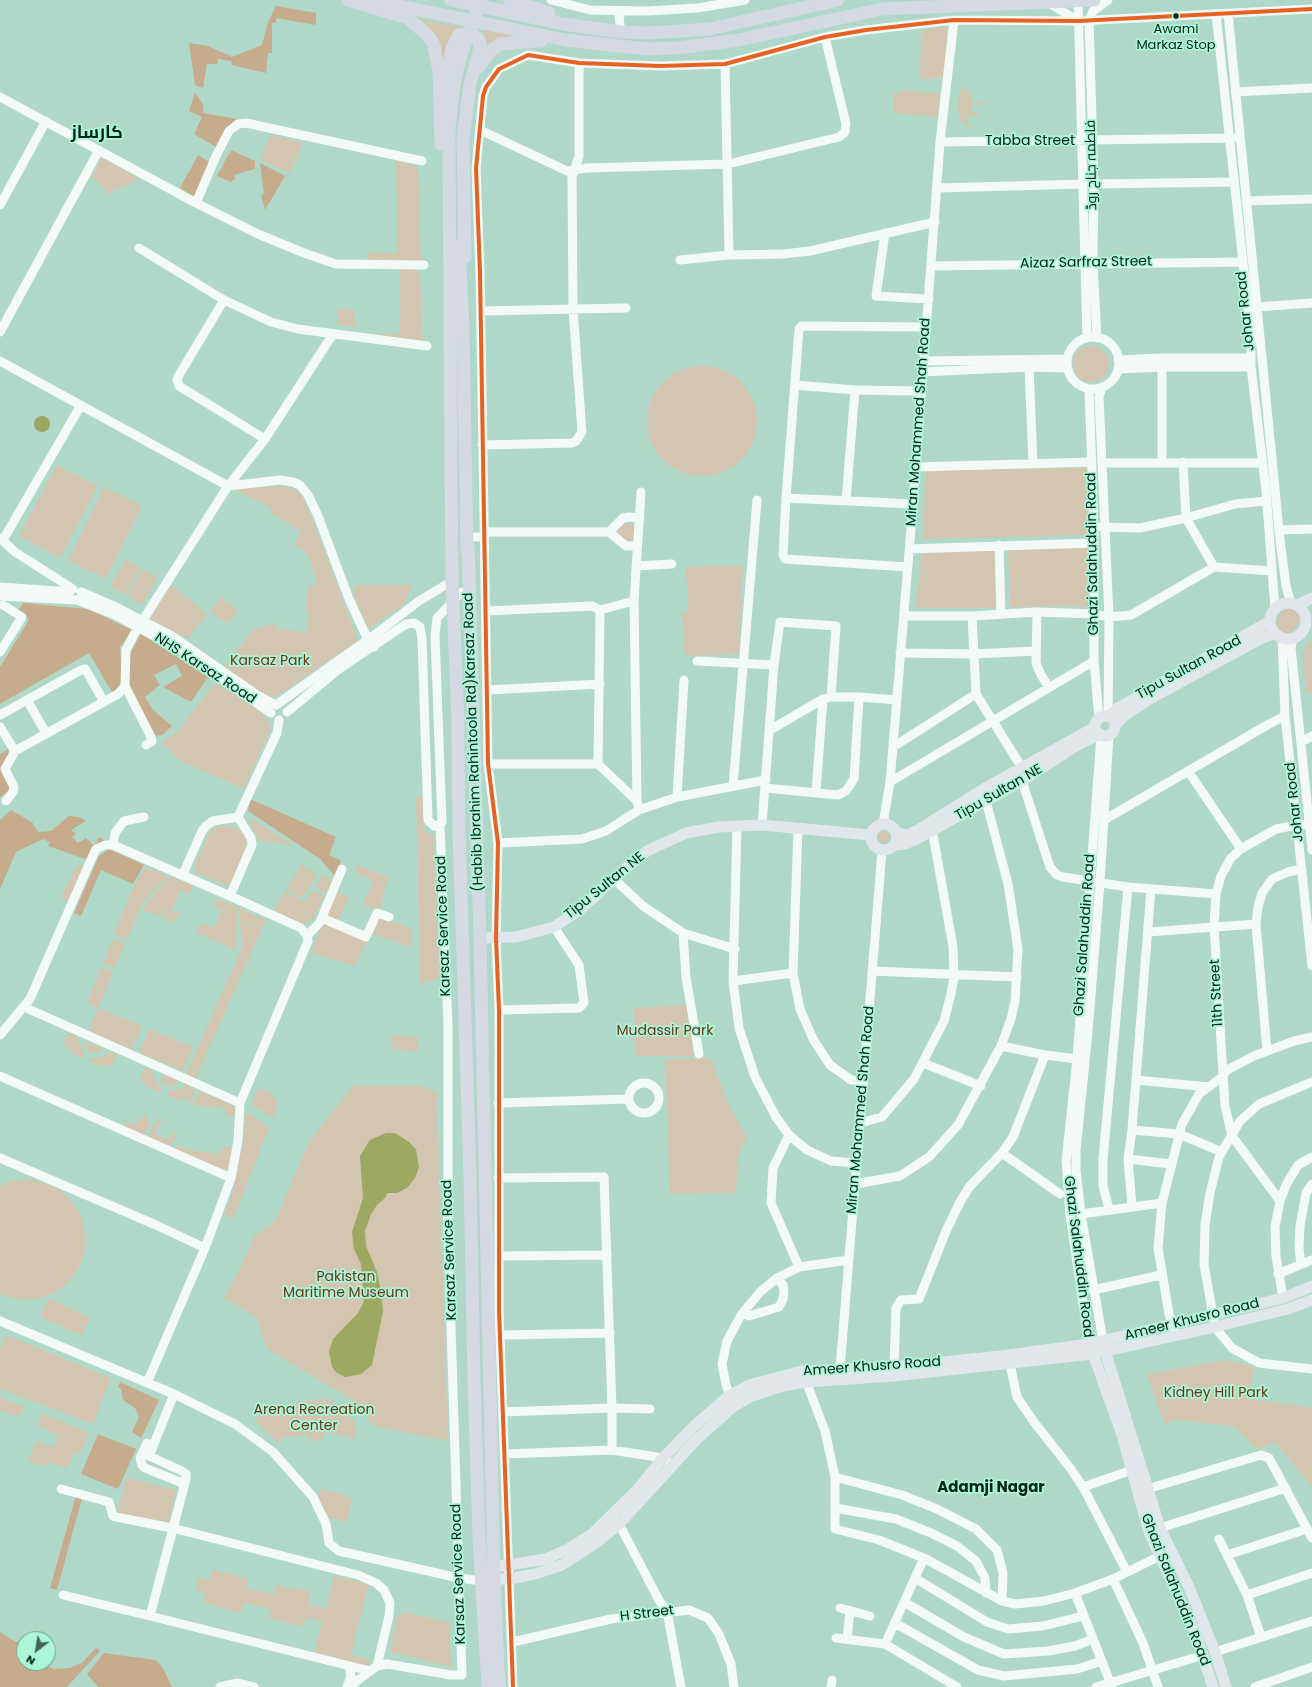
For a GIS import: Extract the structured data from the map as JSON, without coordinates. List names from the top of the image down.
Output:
{
  "streets": {
    "highway": ["(Habib Ibrahim Rahintoola Rd)Karsaz Road"],
    "main road": [
      "Ghazi Salahuddin Road",
      "Tipu Sultan Road",
      "Tipu Sultan NE",
      "Ameer Khusro Road"
    ],
    "street": [
      "Tabba Street",
      "فاطمہ جناح روڈ",
      "Aizaz Sarfraz Street",
      "Johar Road",
      "Miran Mohammed Shah Road",
      "NHS Karsaz Road",
      "Karsaz Service Road",
      "11th Street",
      "H Street"
    ]
  },
  "crossings": [
    ["Tabba Street", "فاطمہ جناح روڈ"],
    ["Tabba Street", "Johar Road"],
    ["Tabba Street", "Miran Mohammed Shah Road"],
    ["فاطمہ جناح روڈ", "Aizaz Sarfraz Street"],
    ["فاطمہ جناح روڈ", "Ghazi Salahuddin Road"],
    ["Aizaz Sarfraz Street", "Johar Road"],
    ["Aizaz Sarfraz Street", "Miran Mohammed Shah Road"],
    ["Johar Road", "Tipu Sultan Road"],
    ["Johar Road", "11th Street"],
    ["Miran Mohammed Shah Road", "Tipu Sultan NE"],
    ["Miran Mohammed Shah Road", "Ameer Khusro Road"],
    ["Ghazi Salahuddin Road", "Tipu Sultan Road"],
    ["Ghazi Salahuddin Road", "Tipu Sultan NE"],
    ["Ghazi Salahuddin Road", "Ameer Khusro Road"],
    ["Tipu Sultan Road", "Tipu Sultan NE"],
    ["(Habib Ibrahim Rahintoola Rd)Karsaz Road", "Tipu Sultan NE"],
    ["(Habib Ibrahim Rahintoola Rd)Karsaz Road", "Ameer Khusro Road"]
  ],
  "districts": ["کارساز", "Adamji Nagar"],
  "parks": [
    "Karsaz Park",
    "Mudassir Park",
    "Pakistan Maritime Museum",
    "Kidney Hill Park",
    "Arena Recreation Center"
  ],
  "places": ["Awami Markaz Stop"],
  "north": "bottom left"
}
